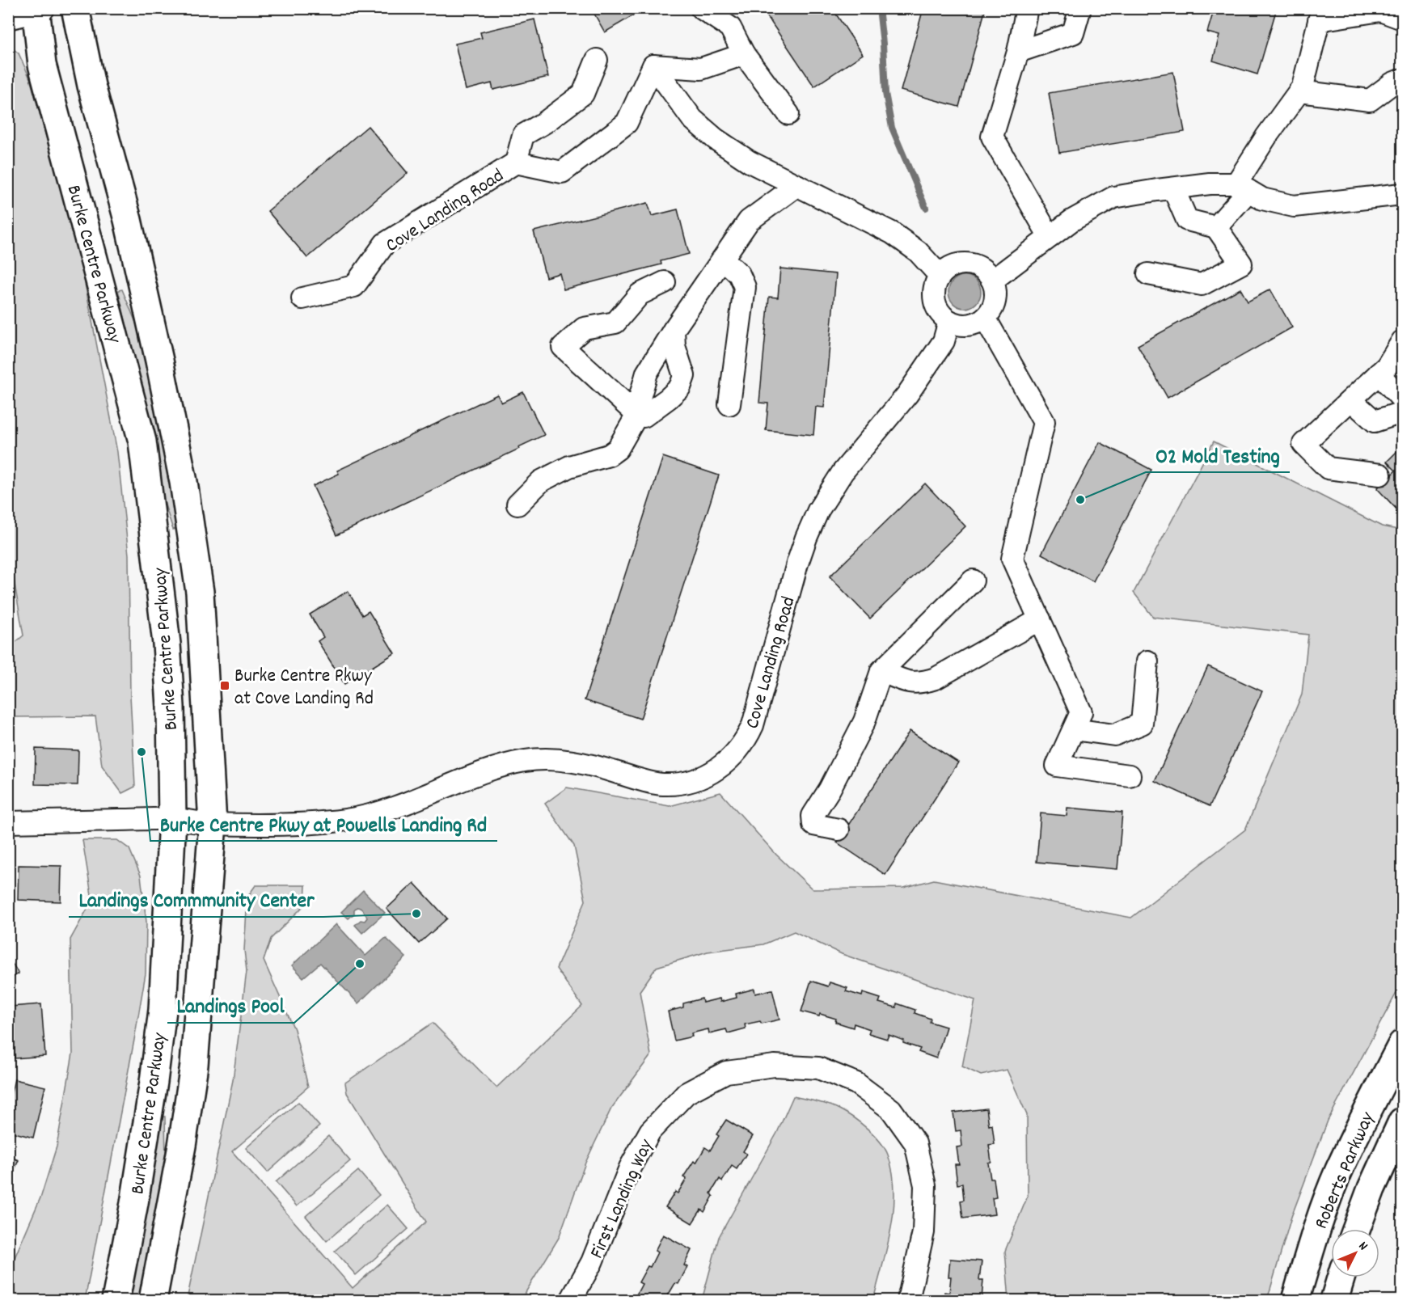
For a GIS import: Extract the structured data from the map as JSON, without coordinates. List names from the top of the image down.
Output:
{
  "streets": {
    "main road": ["Burke Centre Parkway", "Roberts Parkway"],
    "street": ["Cove Landing Road", "First Landing Way"]
  },
  "crossings": [
    ["Cove Landing Road", "Burke Centre Parkway"]
  ],
  "places": {
    "other": [
      "O2 Mold Testing",
      "Burke Centre Pkwy at Powells Landing Rd",
      "Landings Commmunity Center",
      "Landings Pool"
    ],
    "transit": ["Burke Centre Pkwy at Cove Landing Rd"]
  },
  "north": "top right"
}
